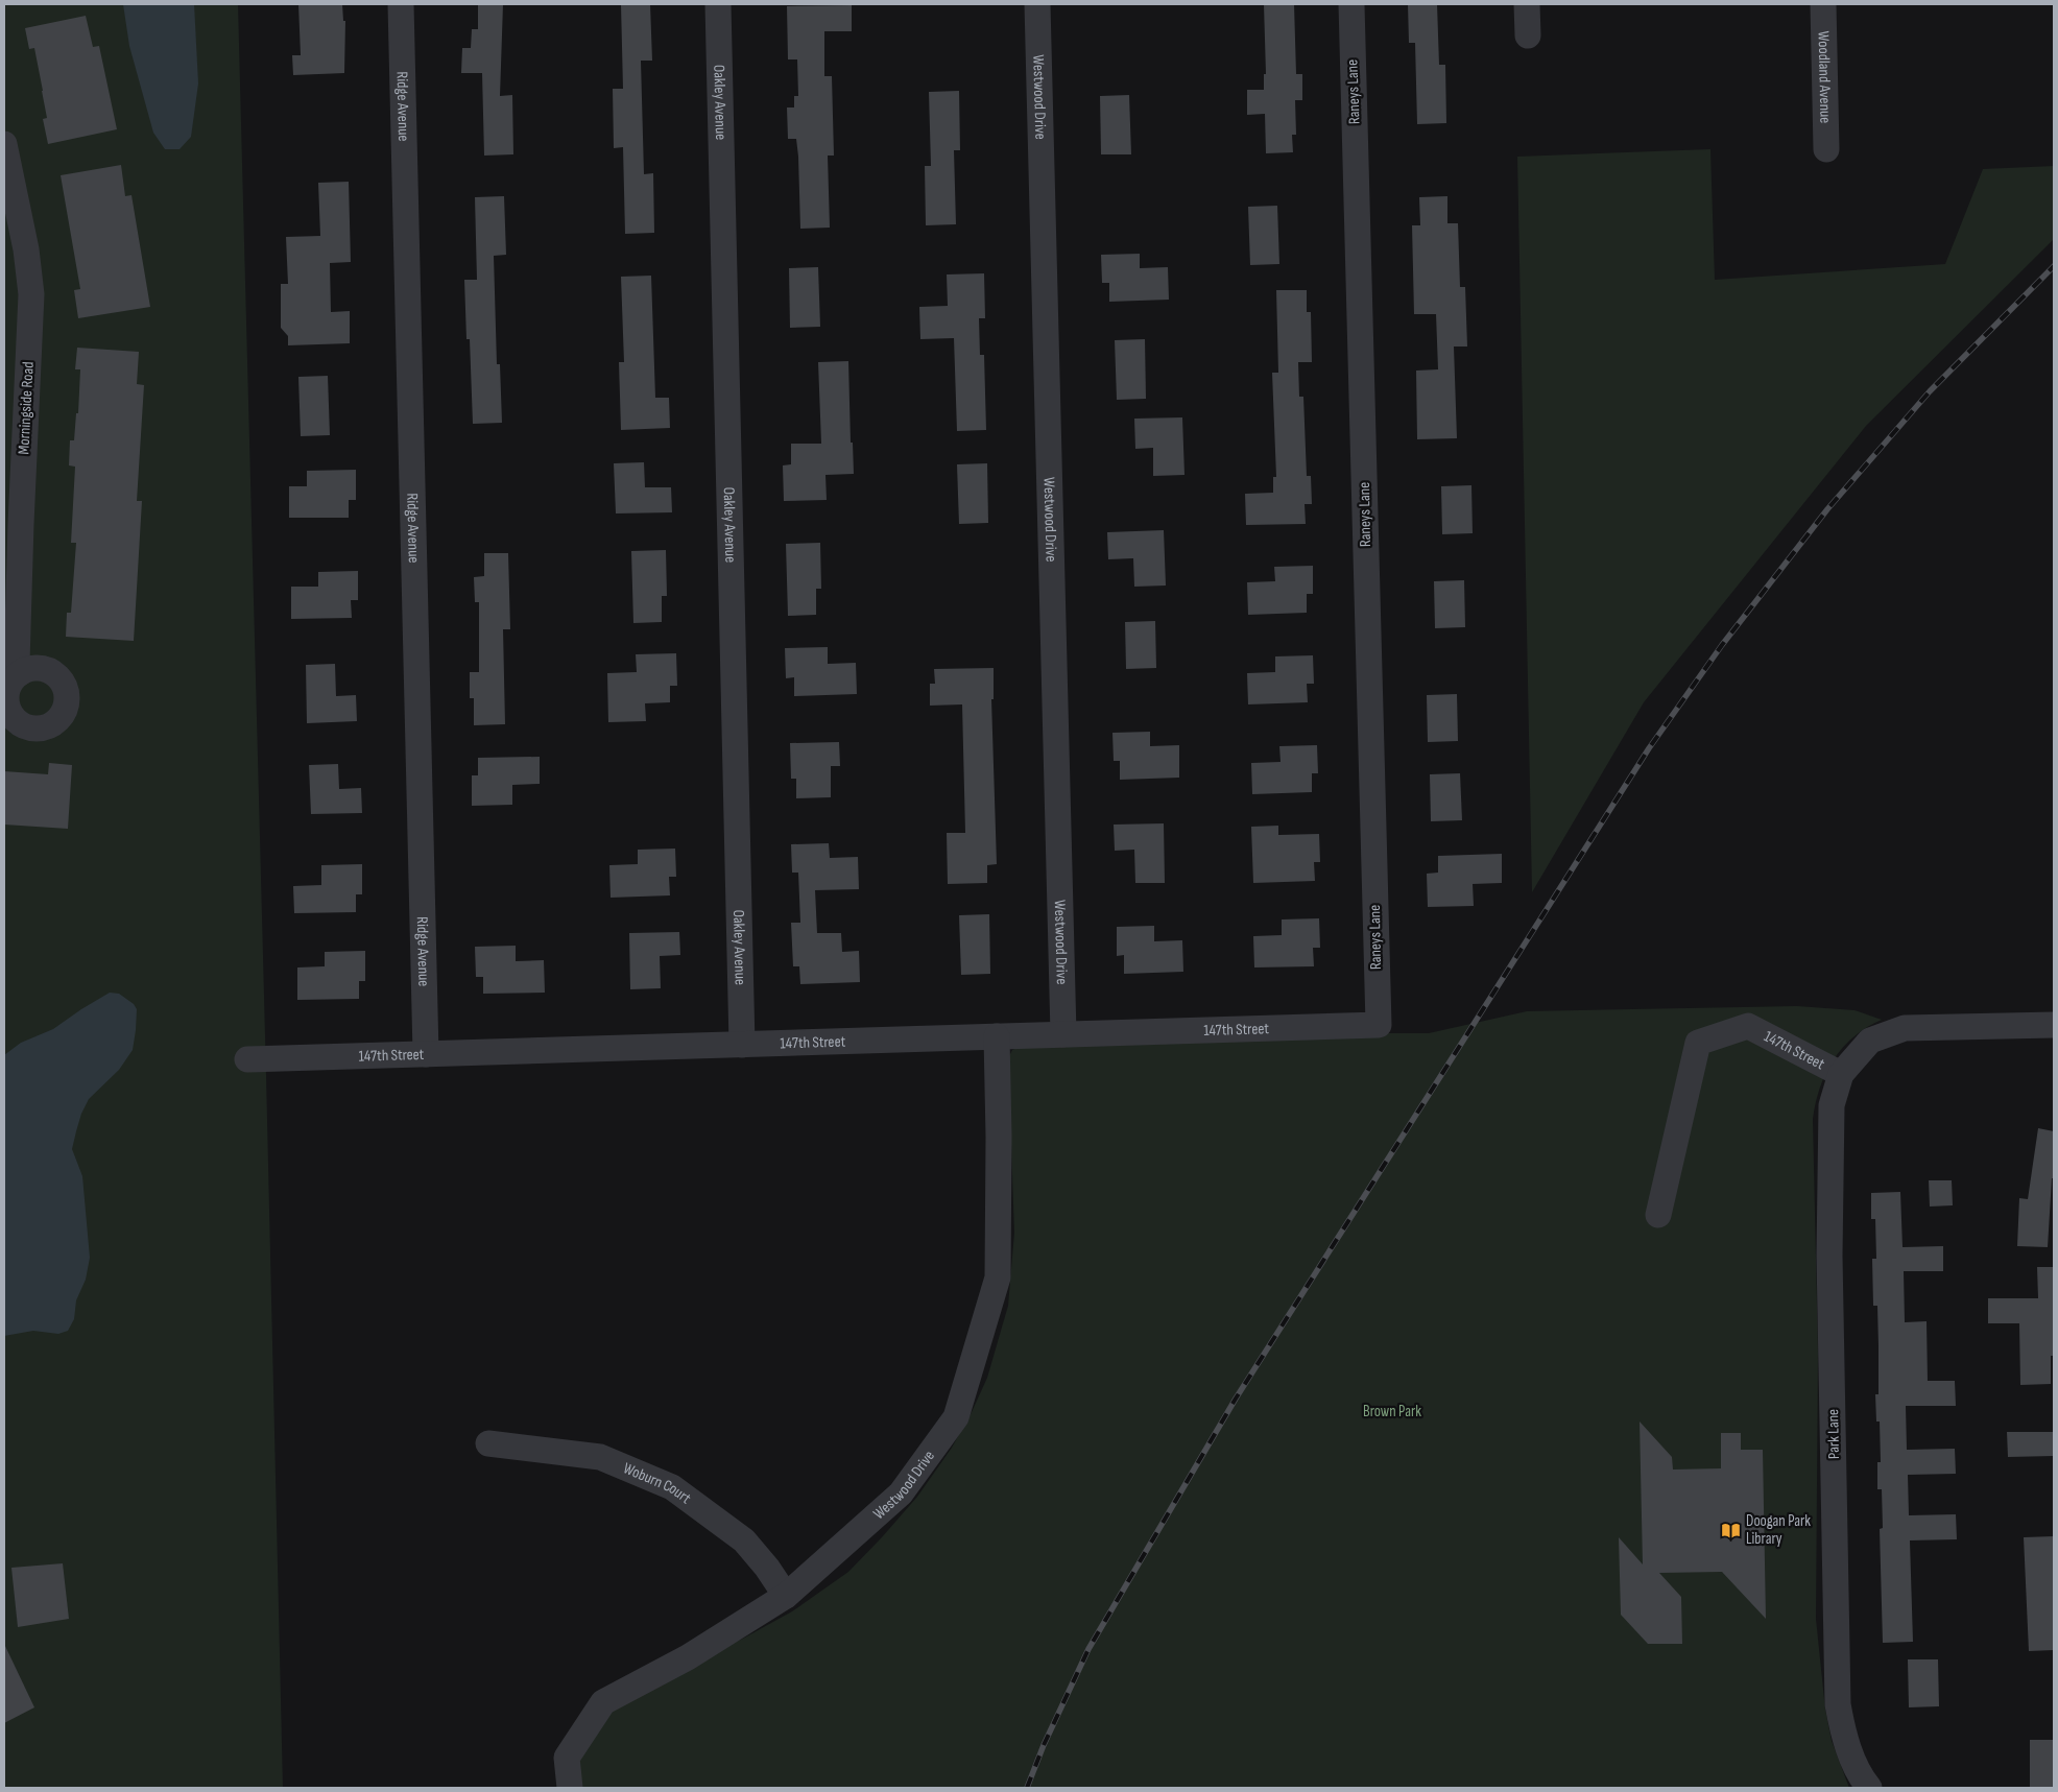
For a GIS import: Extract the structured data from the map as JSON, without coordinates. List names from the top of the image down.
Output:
{
  "streets": {
    "street": [
      "Woodland Avenue",
      "Raneys Lane",
      "Westwood Drive",
      "Oakley Avenue",
      "Ridge Avenue",
      "Morningside Road",
      "147th Street",
      "Park Lane",
      "Woburn Court"
    ]
  },
  "crossings": [
    ["Raneys Lane", "147th Street"],
    ["Westwood Drive", "147th Street"],
    ["Westwood Drive", "Woburn Court"],
    ["Oakley Avenue", "147th Street"],
    ["Ridge Avenue", "147th Street"],
    ["147th Street", "Park Lane"]
  ],
  "parks": ["Brown Park"],
  "places": {
    "library": ["Doogan Park Library"]
  }
}
